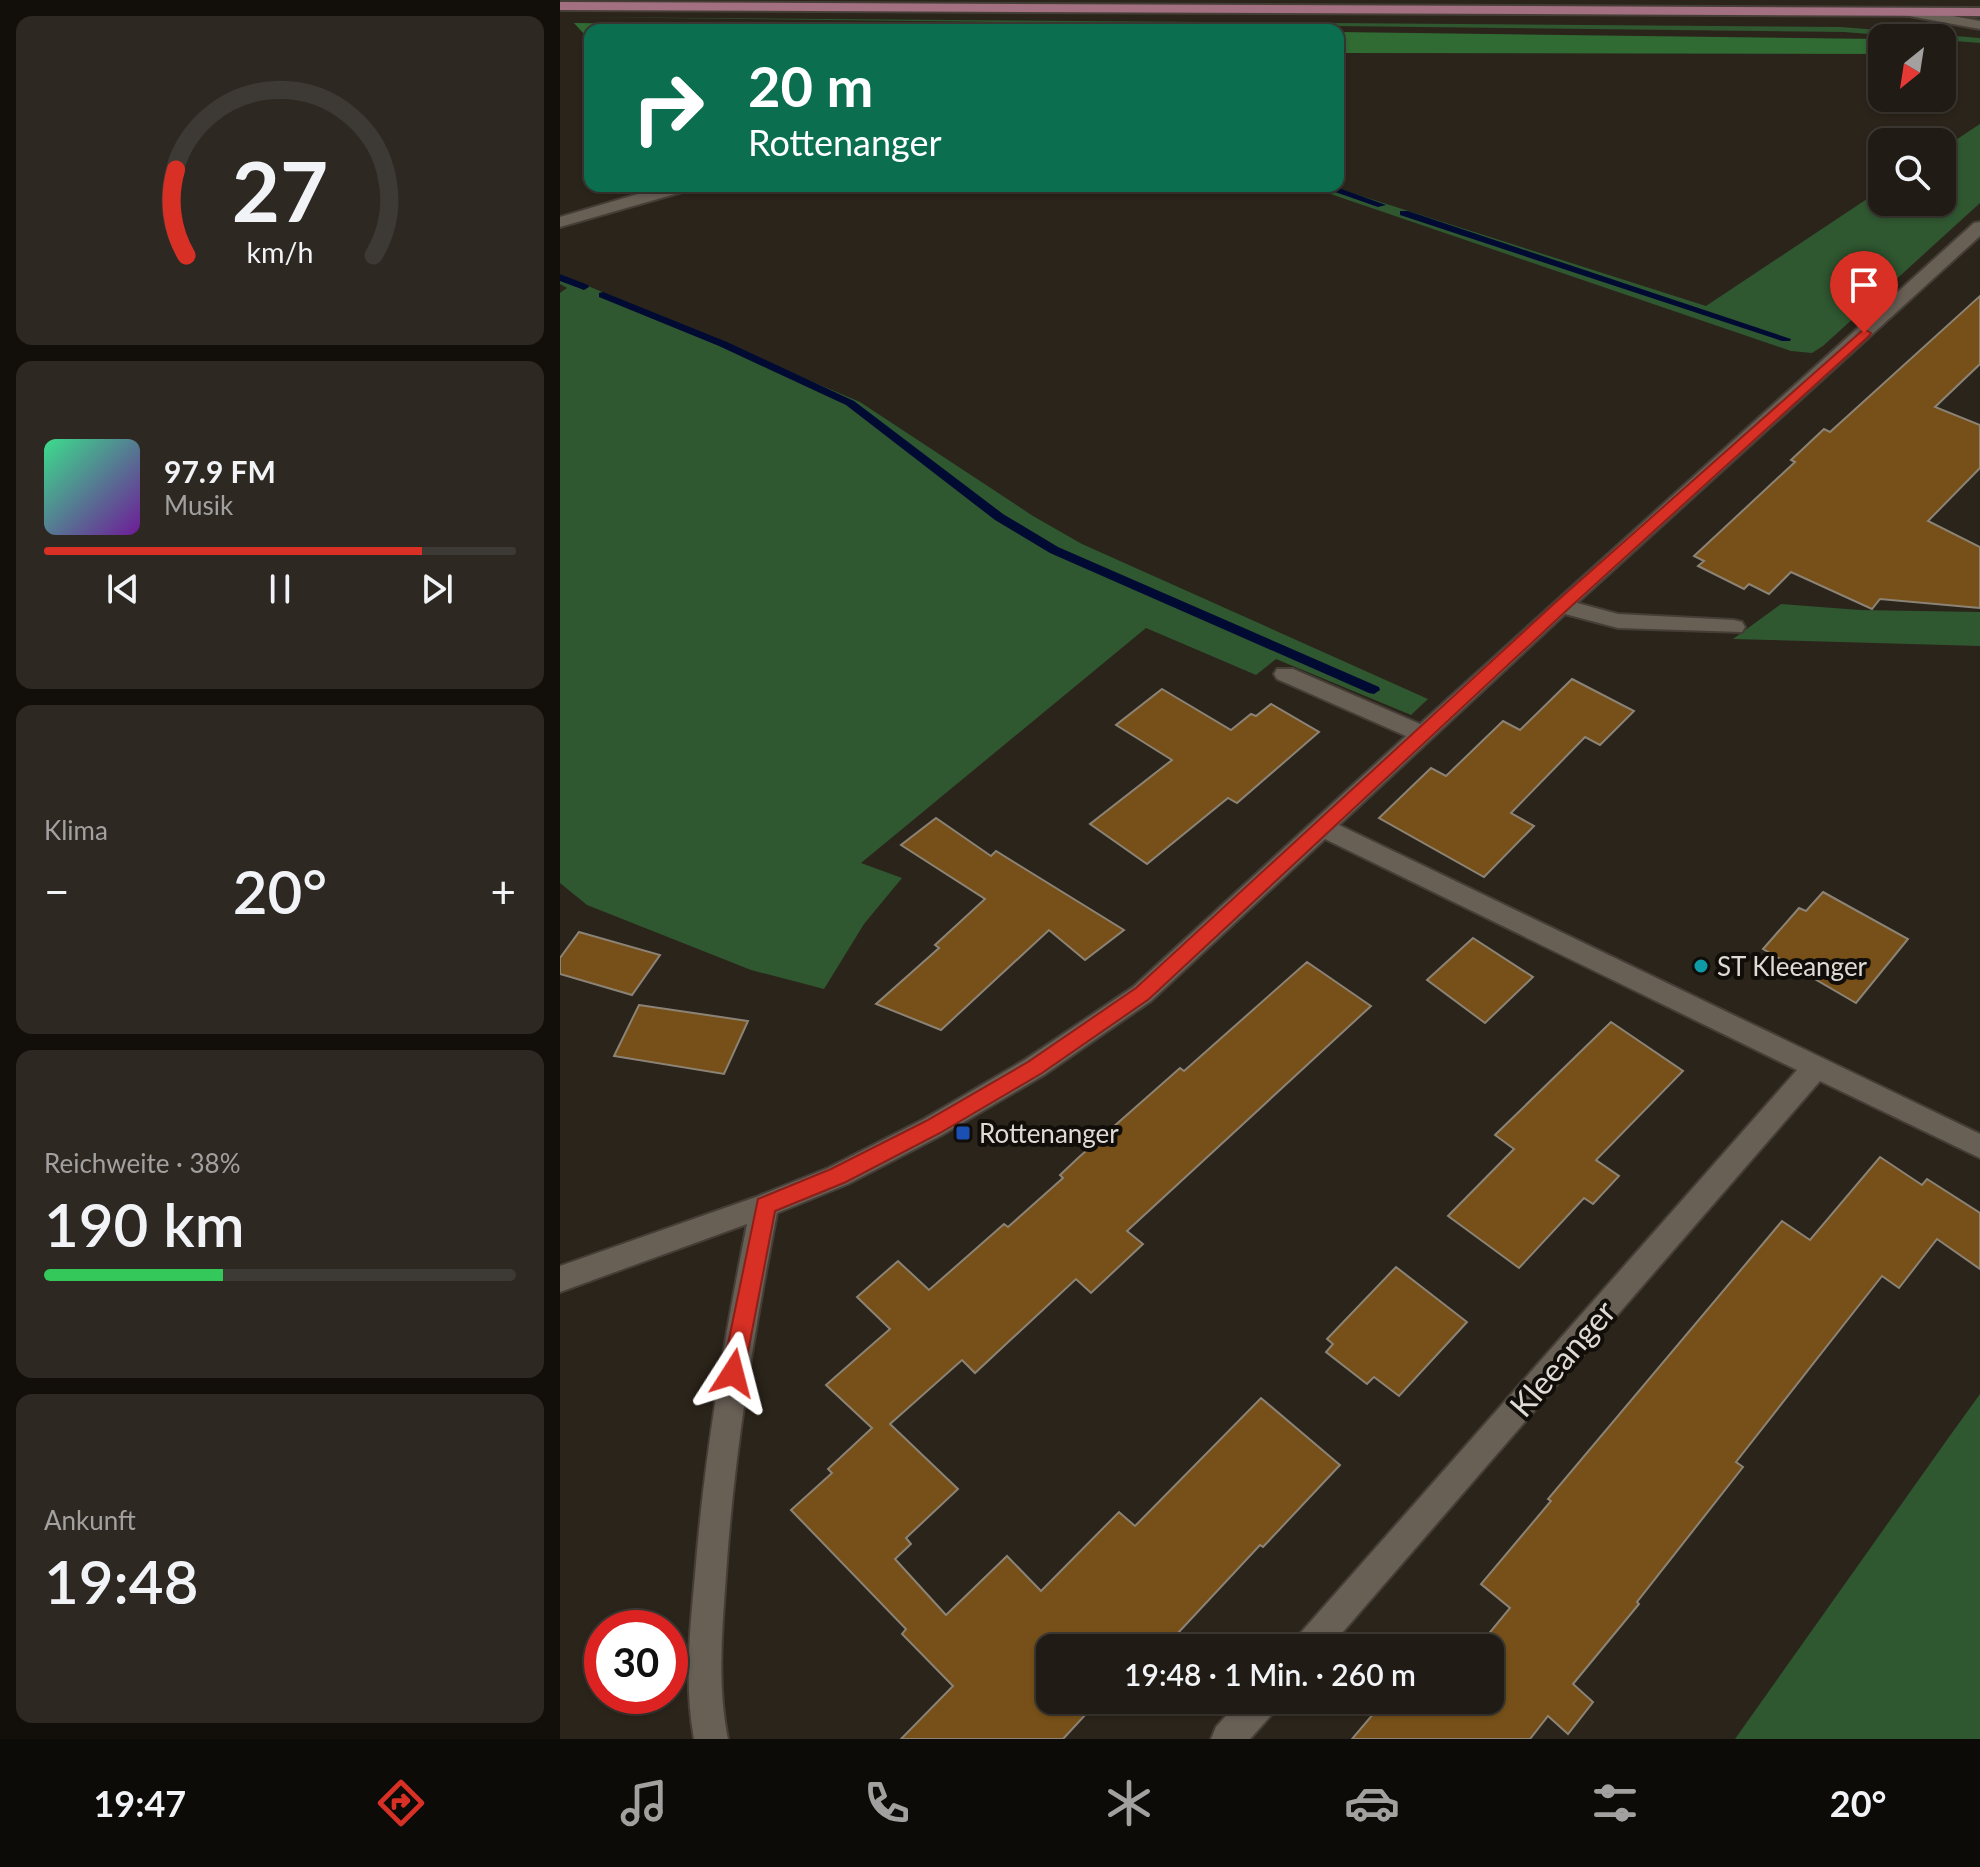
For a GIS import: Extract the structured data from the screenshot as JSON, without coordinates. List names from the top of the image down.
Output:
{
  "streets": {
    "street": ["Kleeanger"]
  },
  "places": {
    "other": ["ST Kleeanger"],
    "transit": ["Rottenanger"]
  },
  "north": "bottom left",
  "page": {
    "turn": ["20 m", "Rottenanger"],
    "song": ["97.9 FM", "Musik"],
    "tile": [
      "Klima",
      ["Reichweite · 38%", "190 km"],
      ["Ankunft", "19:48"]
    ],
    "heat": ["−", "20°", "+"],
    "limit": "30",
    "trip": "19:48 · 1 Min. · 260 m",
    "tabs": ["19:47", "20°"],
    "gauge": ["27", "km/h"]
  }
}
